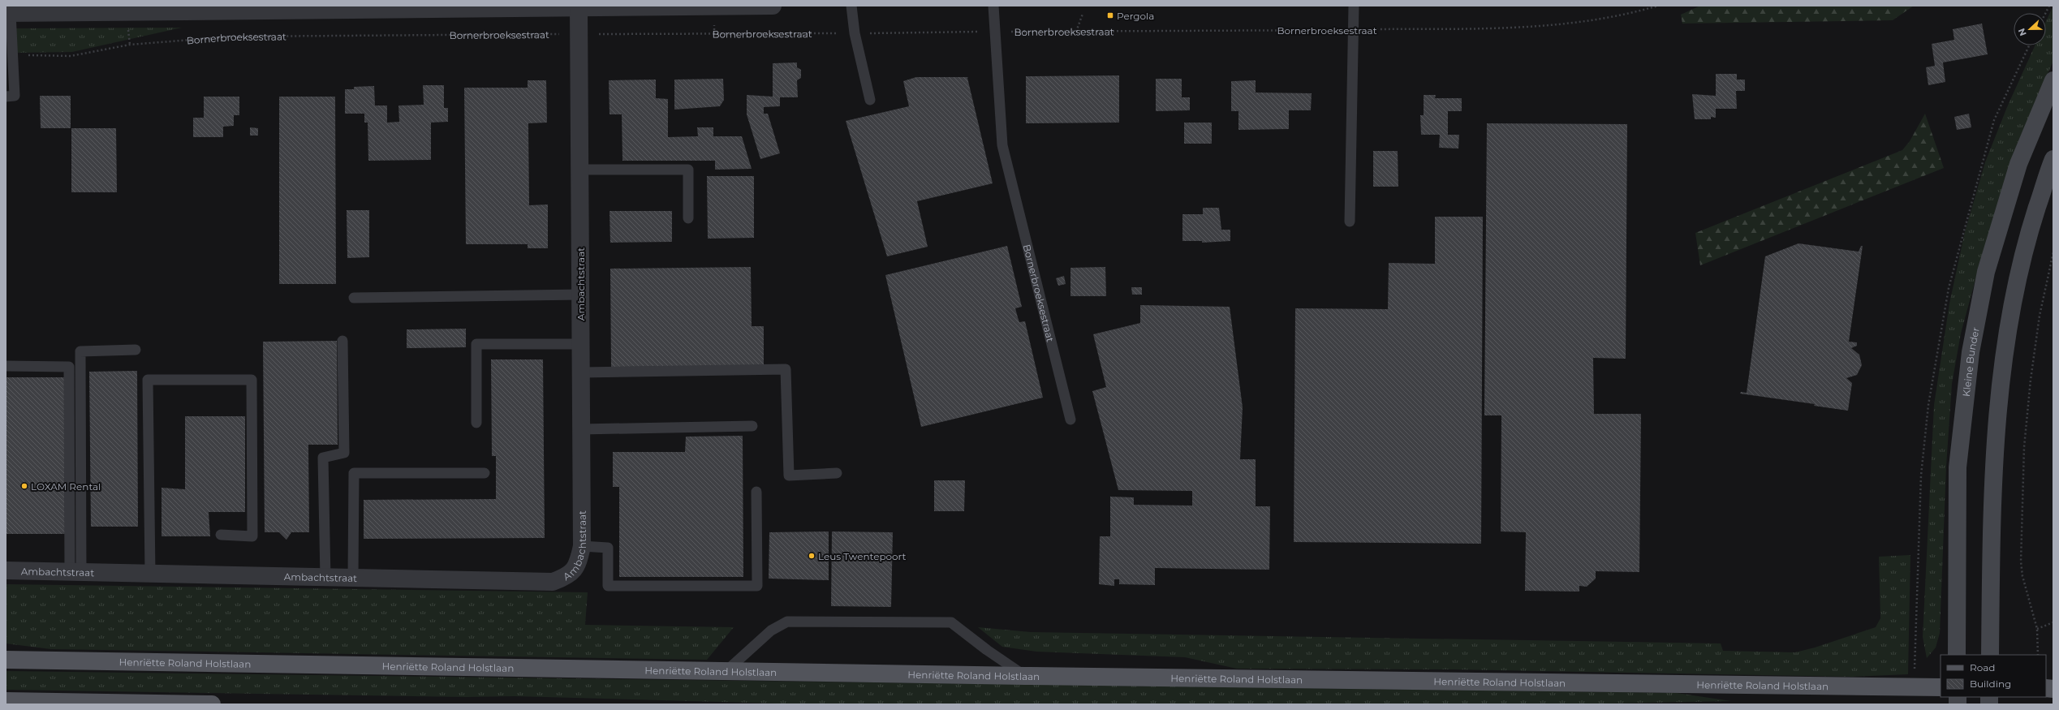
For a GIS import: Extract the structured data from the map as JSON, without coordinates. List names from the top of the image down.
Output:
{
  "streets": {
    "main road": ["Kleine Bunder", "Henriëtte Roland Holstlaan"],
    "street": ["Ambachtstraat"],
    "lane": ["Bornerbroeksestraat"]
  },
  "crossings": [
    ["Bornerbroeksestraat", "Ambachtstraat"]
  ],
  "places": {
    "transit": ["Pergola"],
    "other": ["LOXAM Rental", "Leus Twentepoort"]
  },
  "legend": ["Road", "Building"],
  "north": "left"
}
